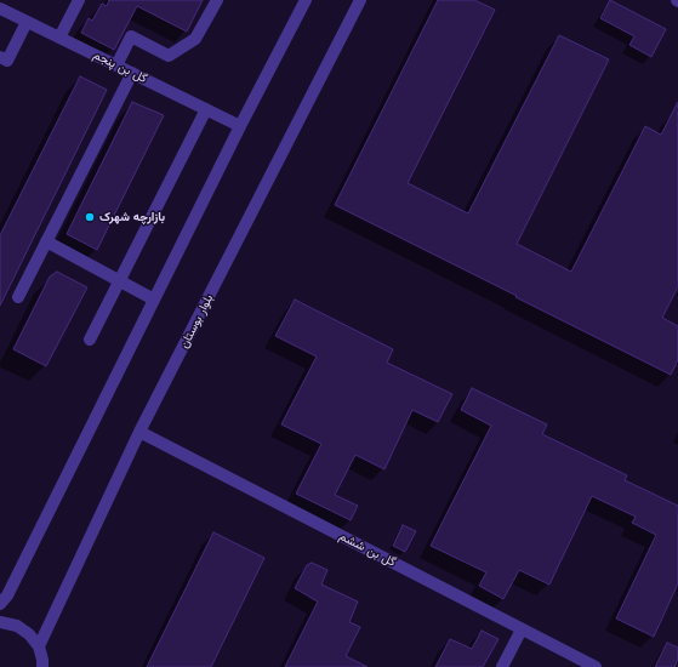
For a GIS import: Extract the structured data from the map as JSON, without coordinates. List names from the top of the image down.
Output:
{
  "streets": {
    "street": ["گل بن پنجم", "بلوار بوستان", "گل بن ششم"]
  },
  "crossings": [
    ["بلوار بوستان", "گل بن ششم"]
  ],
  "places": ["بازارچه شهرک"]
}
